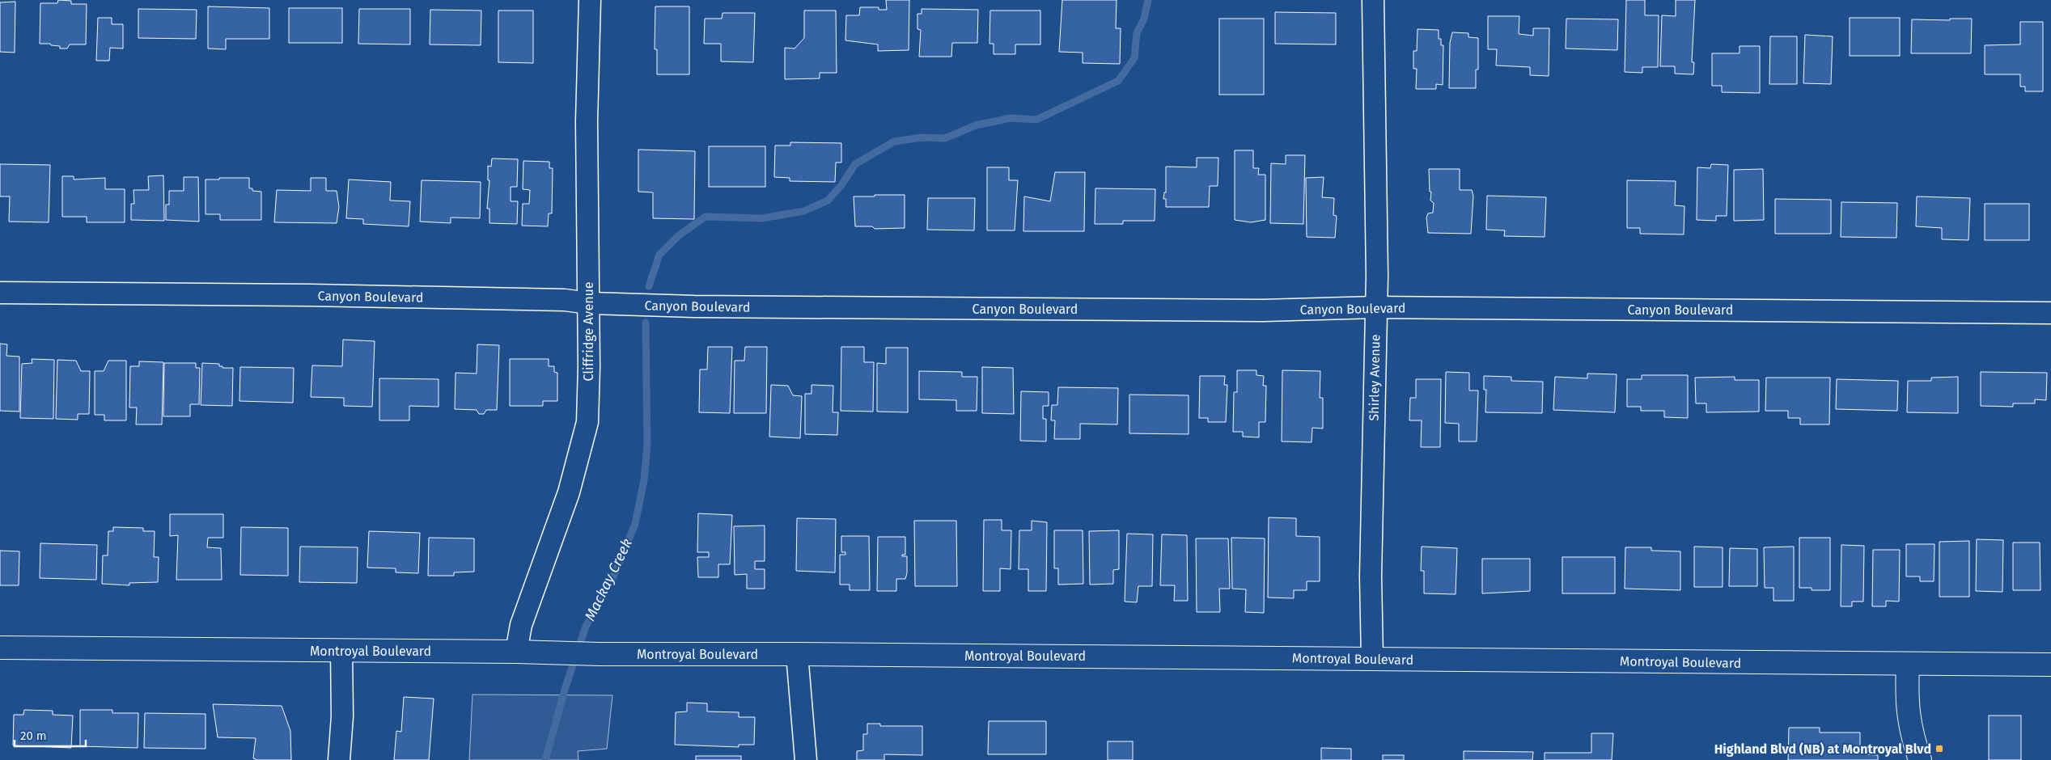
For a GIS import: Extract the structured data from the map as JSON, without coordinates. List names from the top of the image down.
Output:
{
  "streets": {
    "street": [
      "Canyon Boulevard",
      "Cliffridge Avenue",
      "Shirley Avenue",
      "Montroyal Boulevard"
    ]
  },
  "crossings": [
    ["Canyon Boulevard", "Cliffridge Avenue"],
    ["Canyon Boulevard", "Shirley Avenue"],
    ["Cliffridge Avenue", "Montroyal Boulevard"],
    ["Shirley Avenue", "Montroyal Boulevard"]
  ],
  "water": ["Mackay Creek"],
  "places": {
    "transit": ["Highland Blvd (NB) at Montroyal Blvd"]
  },
  "scale_bar": "20 m"
}
